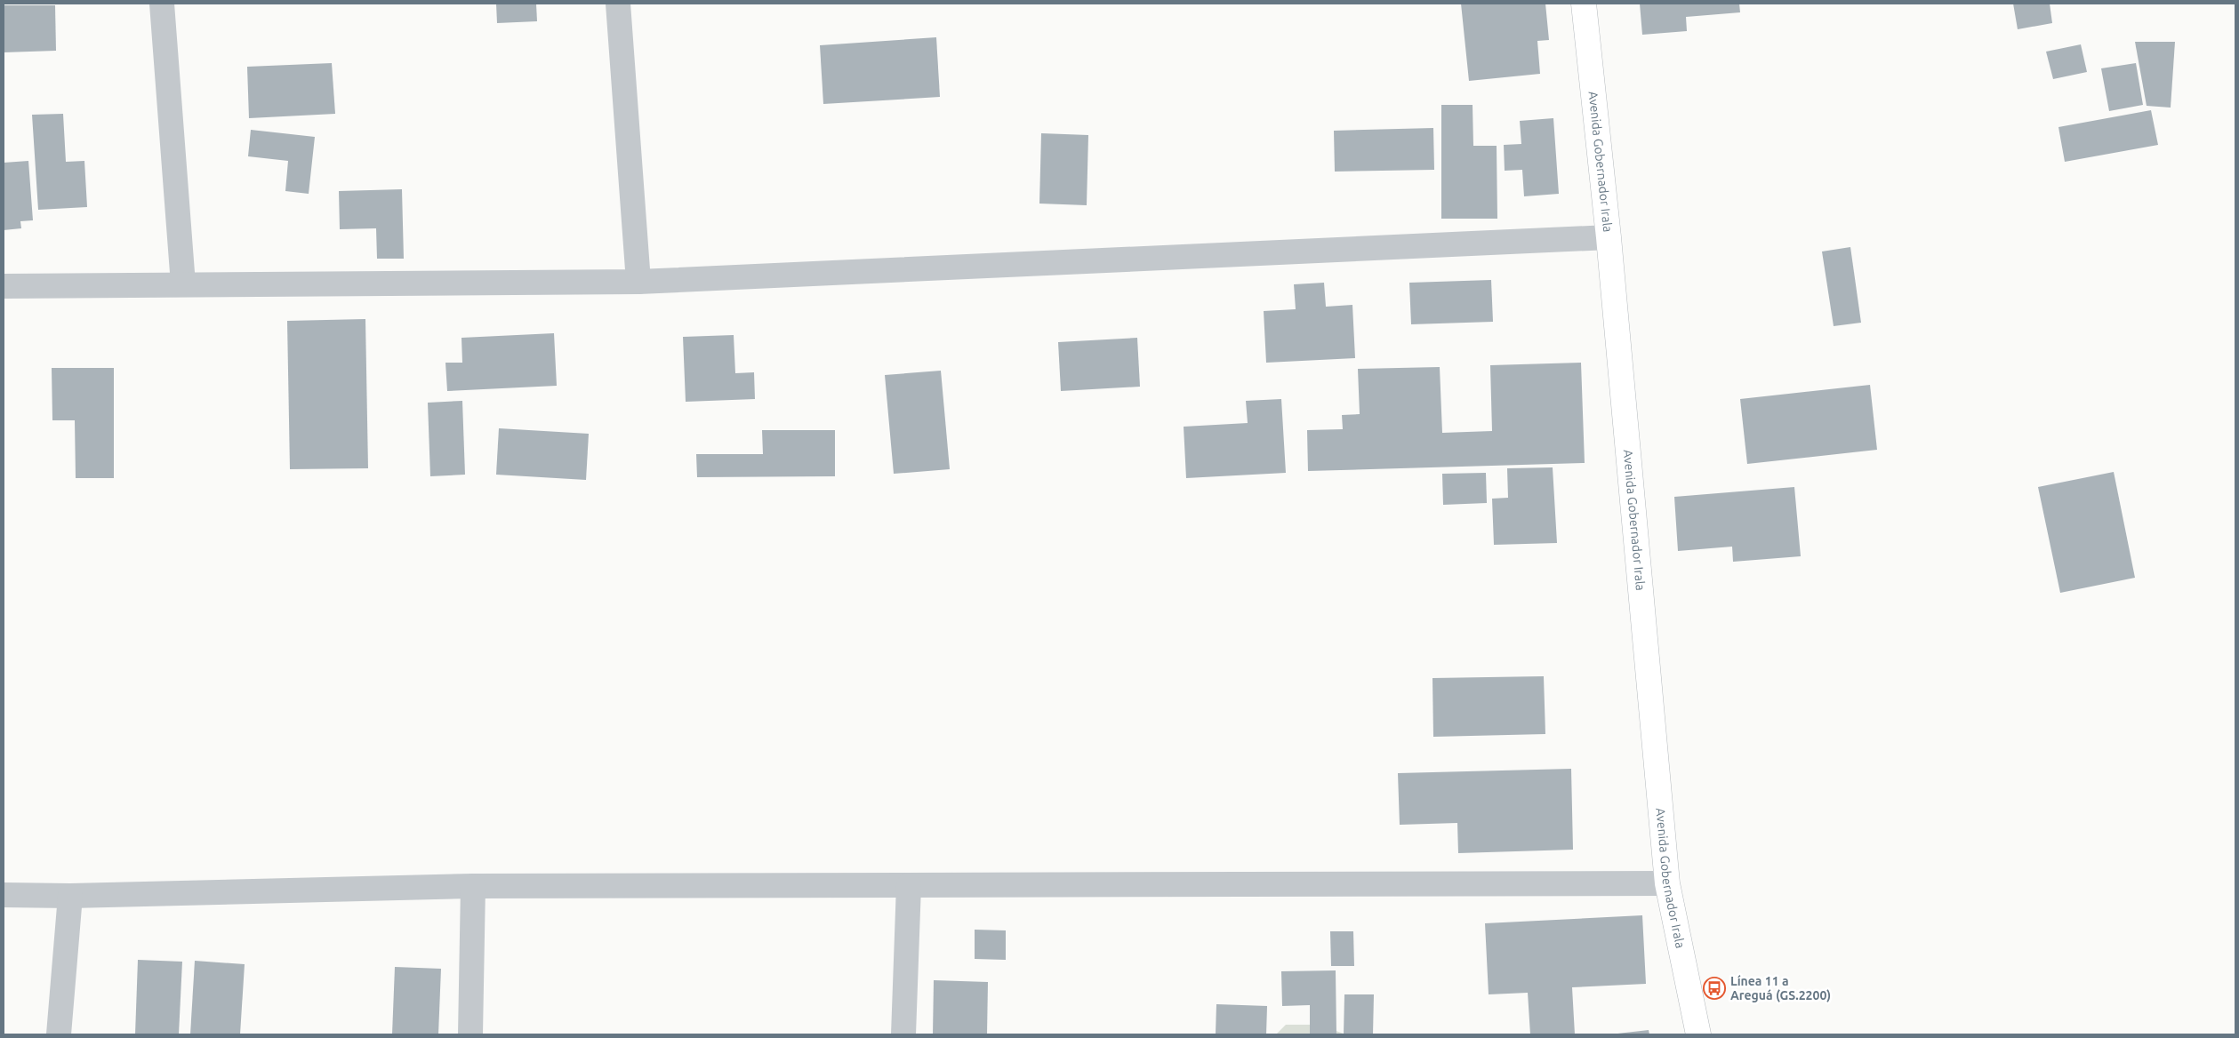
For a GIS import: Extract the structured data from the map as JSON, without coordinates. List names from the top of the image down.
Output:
{
  "streets": {
    "main road": ["Avenida Gobernador Irala"]
  },
  "places": {
    "bus stop": ["Línea 11 a Areguá (GS.2200)"]
  }
}
